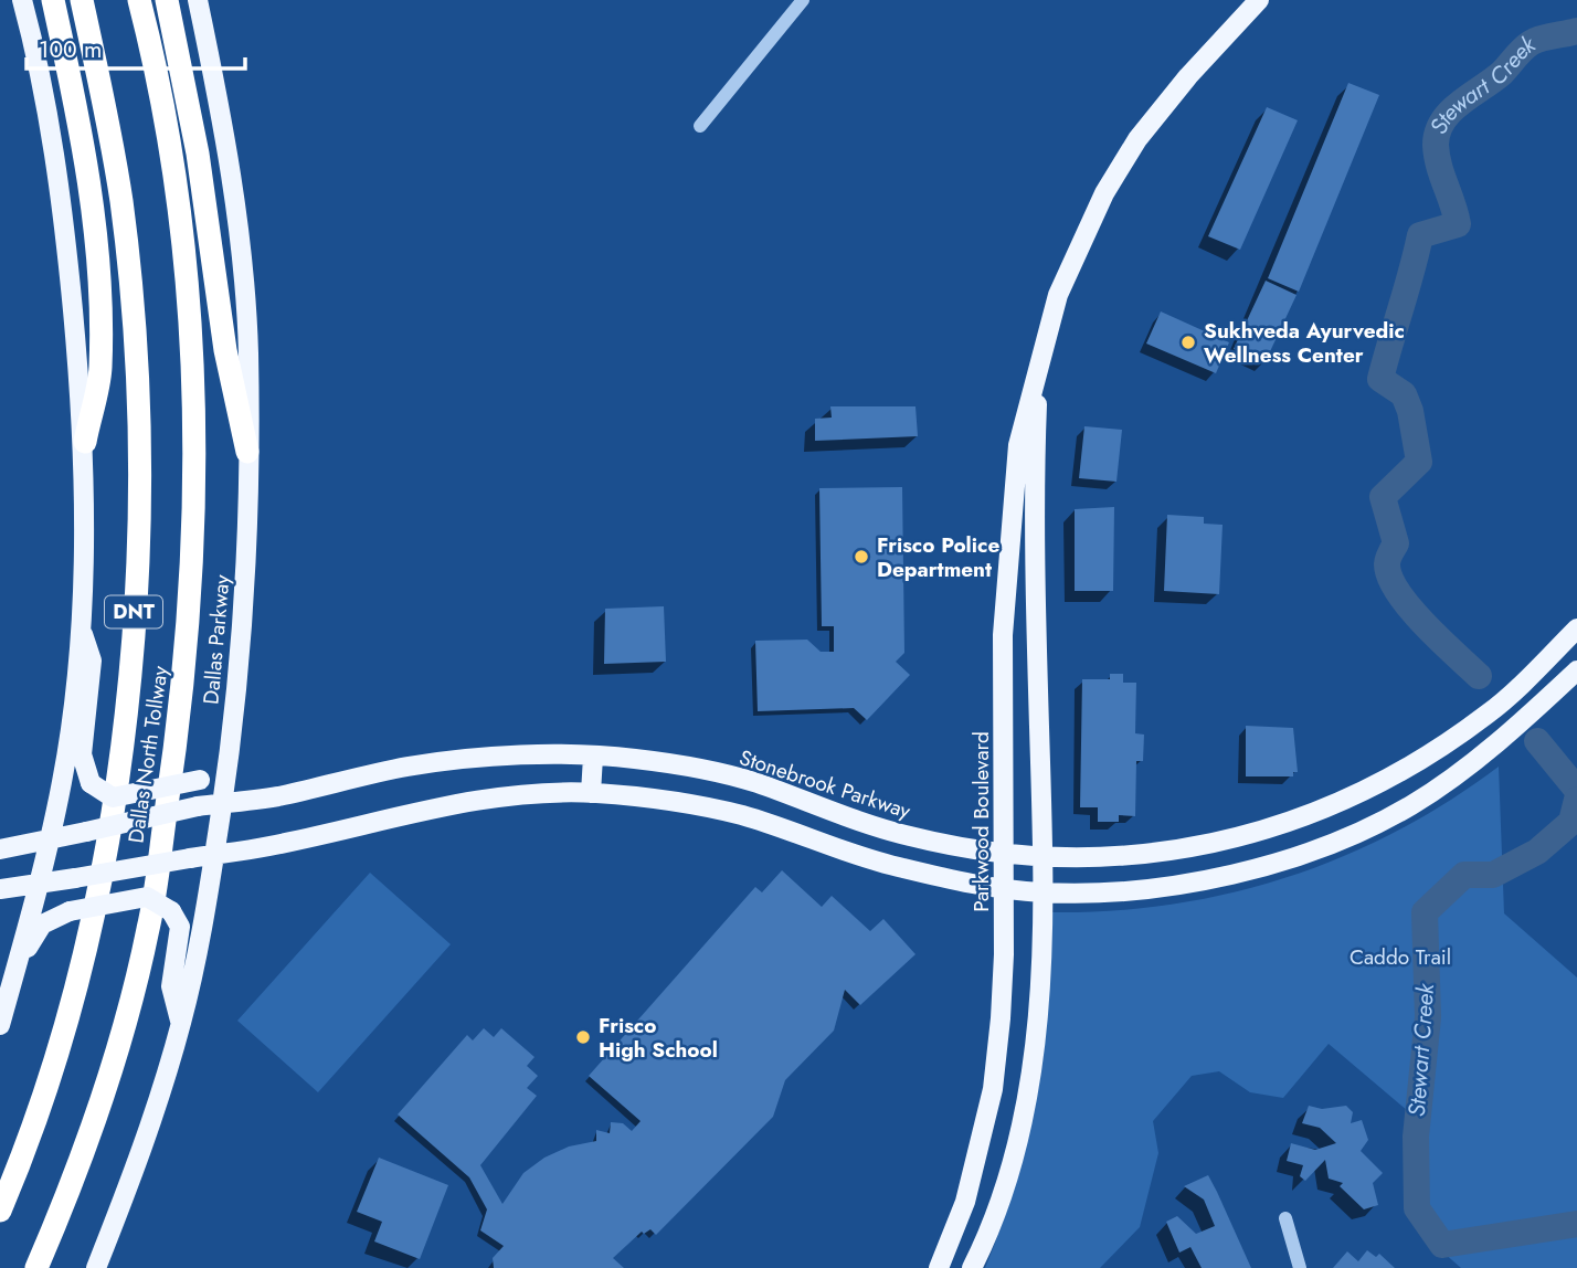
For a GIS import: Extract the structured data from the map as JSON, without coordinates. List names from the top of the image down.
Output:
{
  "streets": {
    "highway": ["DNT", "Dallas North Tollway"],
    "main road": ["Dallas Parkway", "Stonebrook Parkway", "Parkwood Boulevard"]
  },
  "crossings": [
    ["Dallas Parkway", "Stonebrook Parkway"],
    ["Stonebrook Parkway", "Parkwood Boulevard"]
  ],
  "water": ["Stewart Creek"],
  "parks": ["Caddo Trail"],
  "places": ["Sukhveda Ayurvedic Wellness Center", "Frisco Police Department", "Frisco High School"],
  "scale_bar": "100 m"
}
